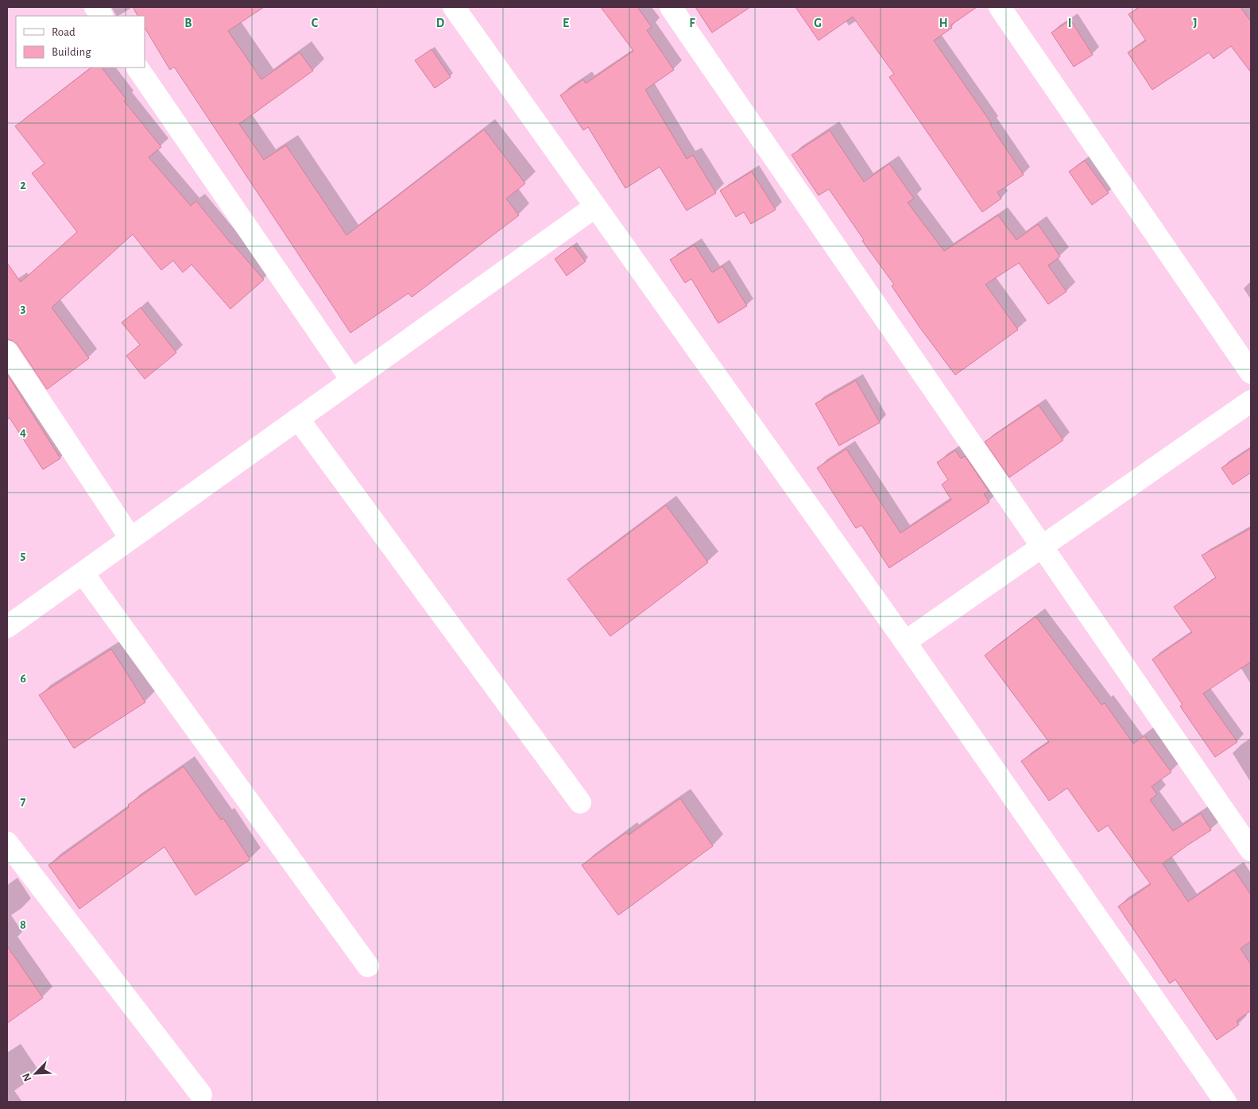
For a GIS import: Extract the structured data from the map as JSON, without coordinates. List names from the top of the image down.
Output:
{
  "legend": ["Road", "Building"],
  "north": "bottom left",
  "grid": {
    "columns": [
      "B",
      "C",
      "D",
      "E",
      "F",
      "G",
      "H",
      "I",
      "J"
    ],
    "rows": [
      "2",
      "3",
      "4",
      "5",
      "6",
      "7",
      "8"
    ]
  }
}
